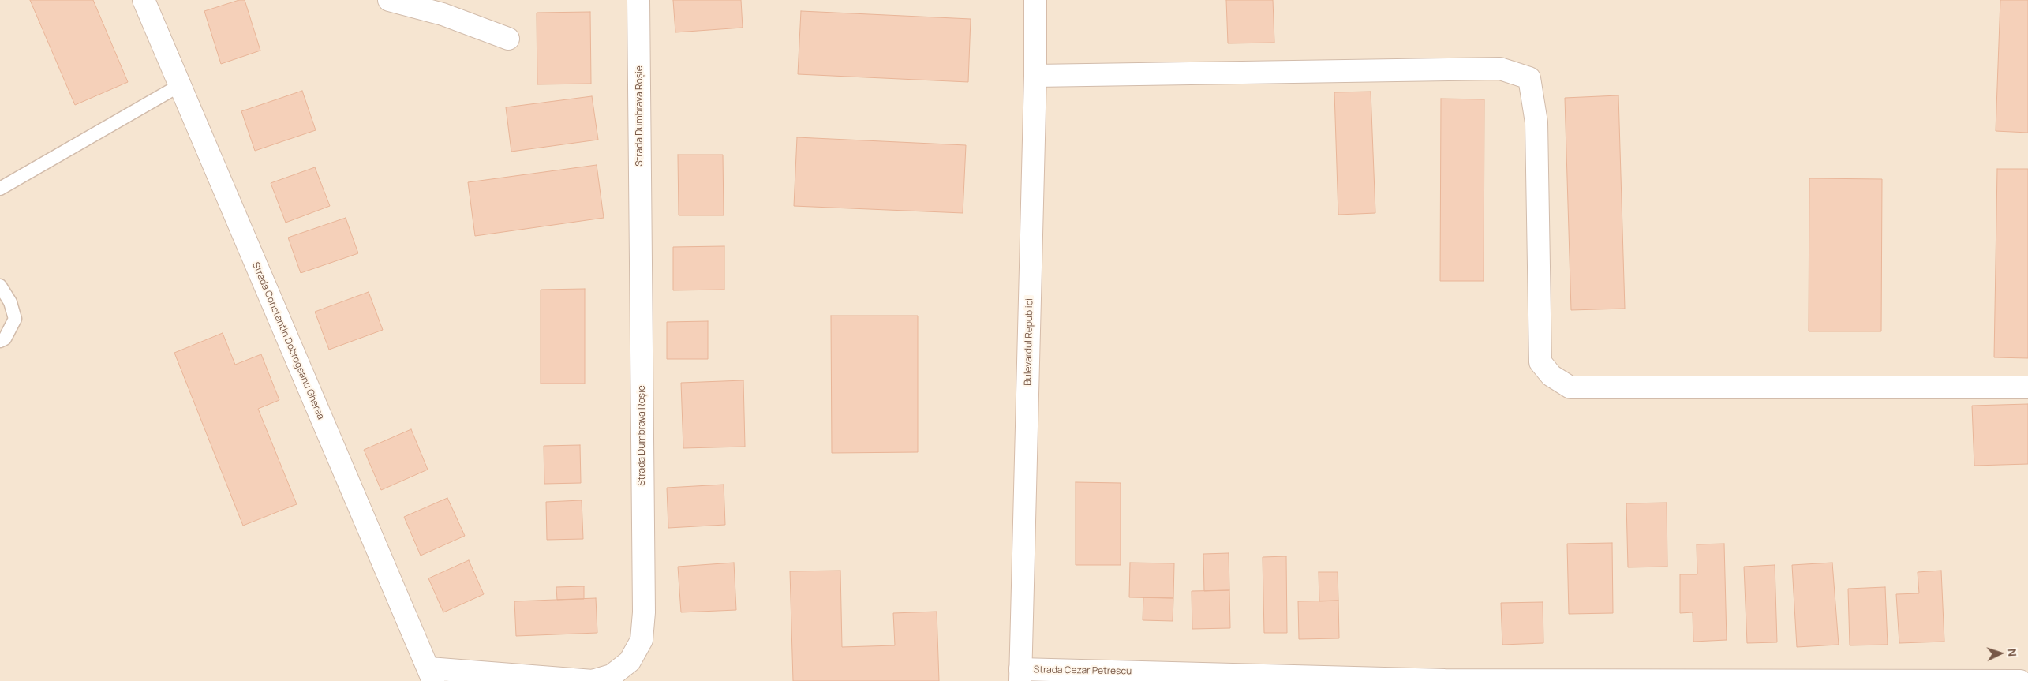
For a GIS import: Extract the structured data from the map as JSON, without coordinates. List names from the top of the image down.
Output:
{
  "streets": {
    "street": [
      "Strada Dumbrava Roșie",
      "Strada Constantin Dobrogeanu Gherea",
      "Bulevardul Republicii",
      "Strada Cezar Petrescu"
    ]
  },
  "crossings": [
    ["Strada Dumbrava Roșie", "Strada Constantin Dobrogeanu Gherea"],
    ["Bulevardul Republicii", "Strada Cezar Petrescu"]
  ],
  "north": "right"
}
